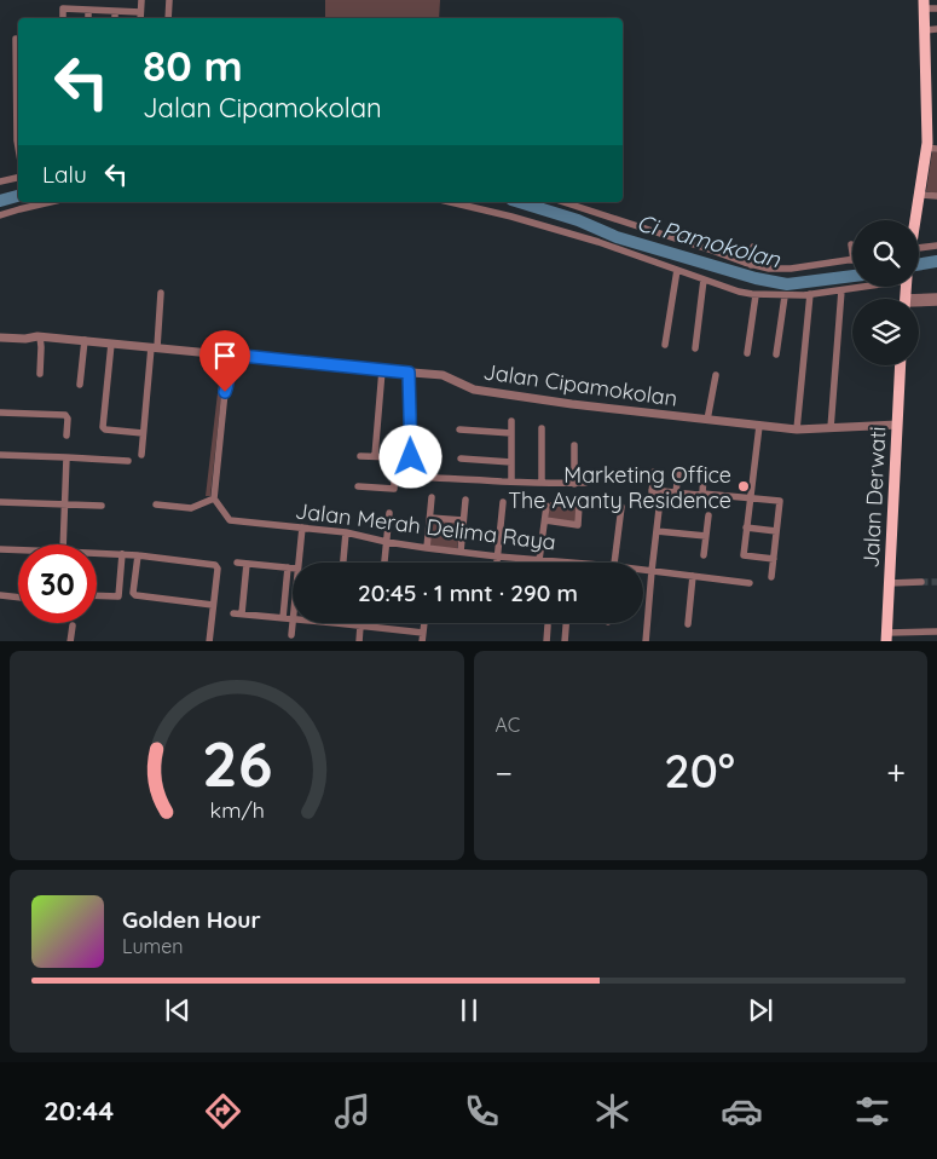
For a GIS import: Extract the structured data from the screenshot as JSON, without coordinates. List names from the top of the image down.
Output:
{
  "streets": {
    "main road": ["Jalan Derwati"],
    "street": ["Jalan Cipamokolan", "Jalan Merah Delima Raya"]
  },
  "crossings": [
    ["Jalan Cipamokolan", "Jalan Derwati"]
  ],
  "water": ["Ci Pamokolan"],
  "places": ["Marketing Office The Avanty Residence"],
  "page": {
    "turn": ["80 m", "Jalan Cipamokolan"],
    "then": "Lalu",
    "limit": "30",
    "trip": "20:45 · 1 mnt · 290 m",
    "tile": "AC",
    "heat": ["−", "20°", "+"],
    "song": ["Golden Hour", "Lumen"],
    "tabs": "20:44",
    "gauge": ["26", "km/h"]
  }
}
